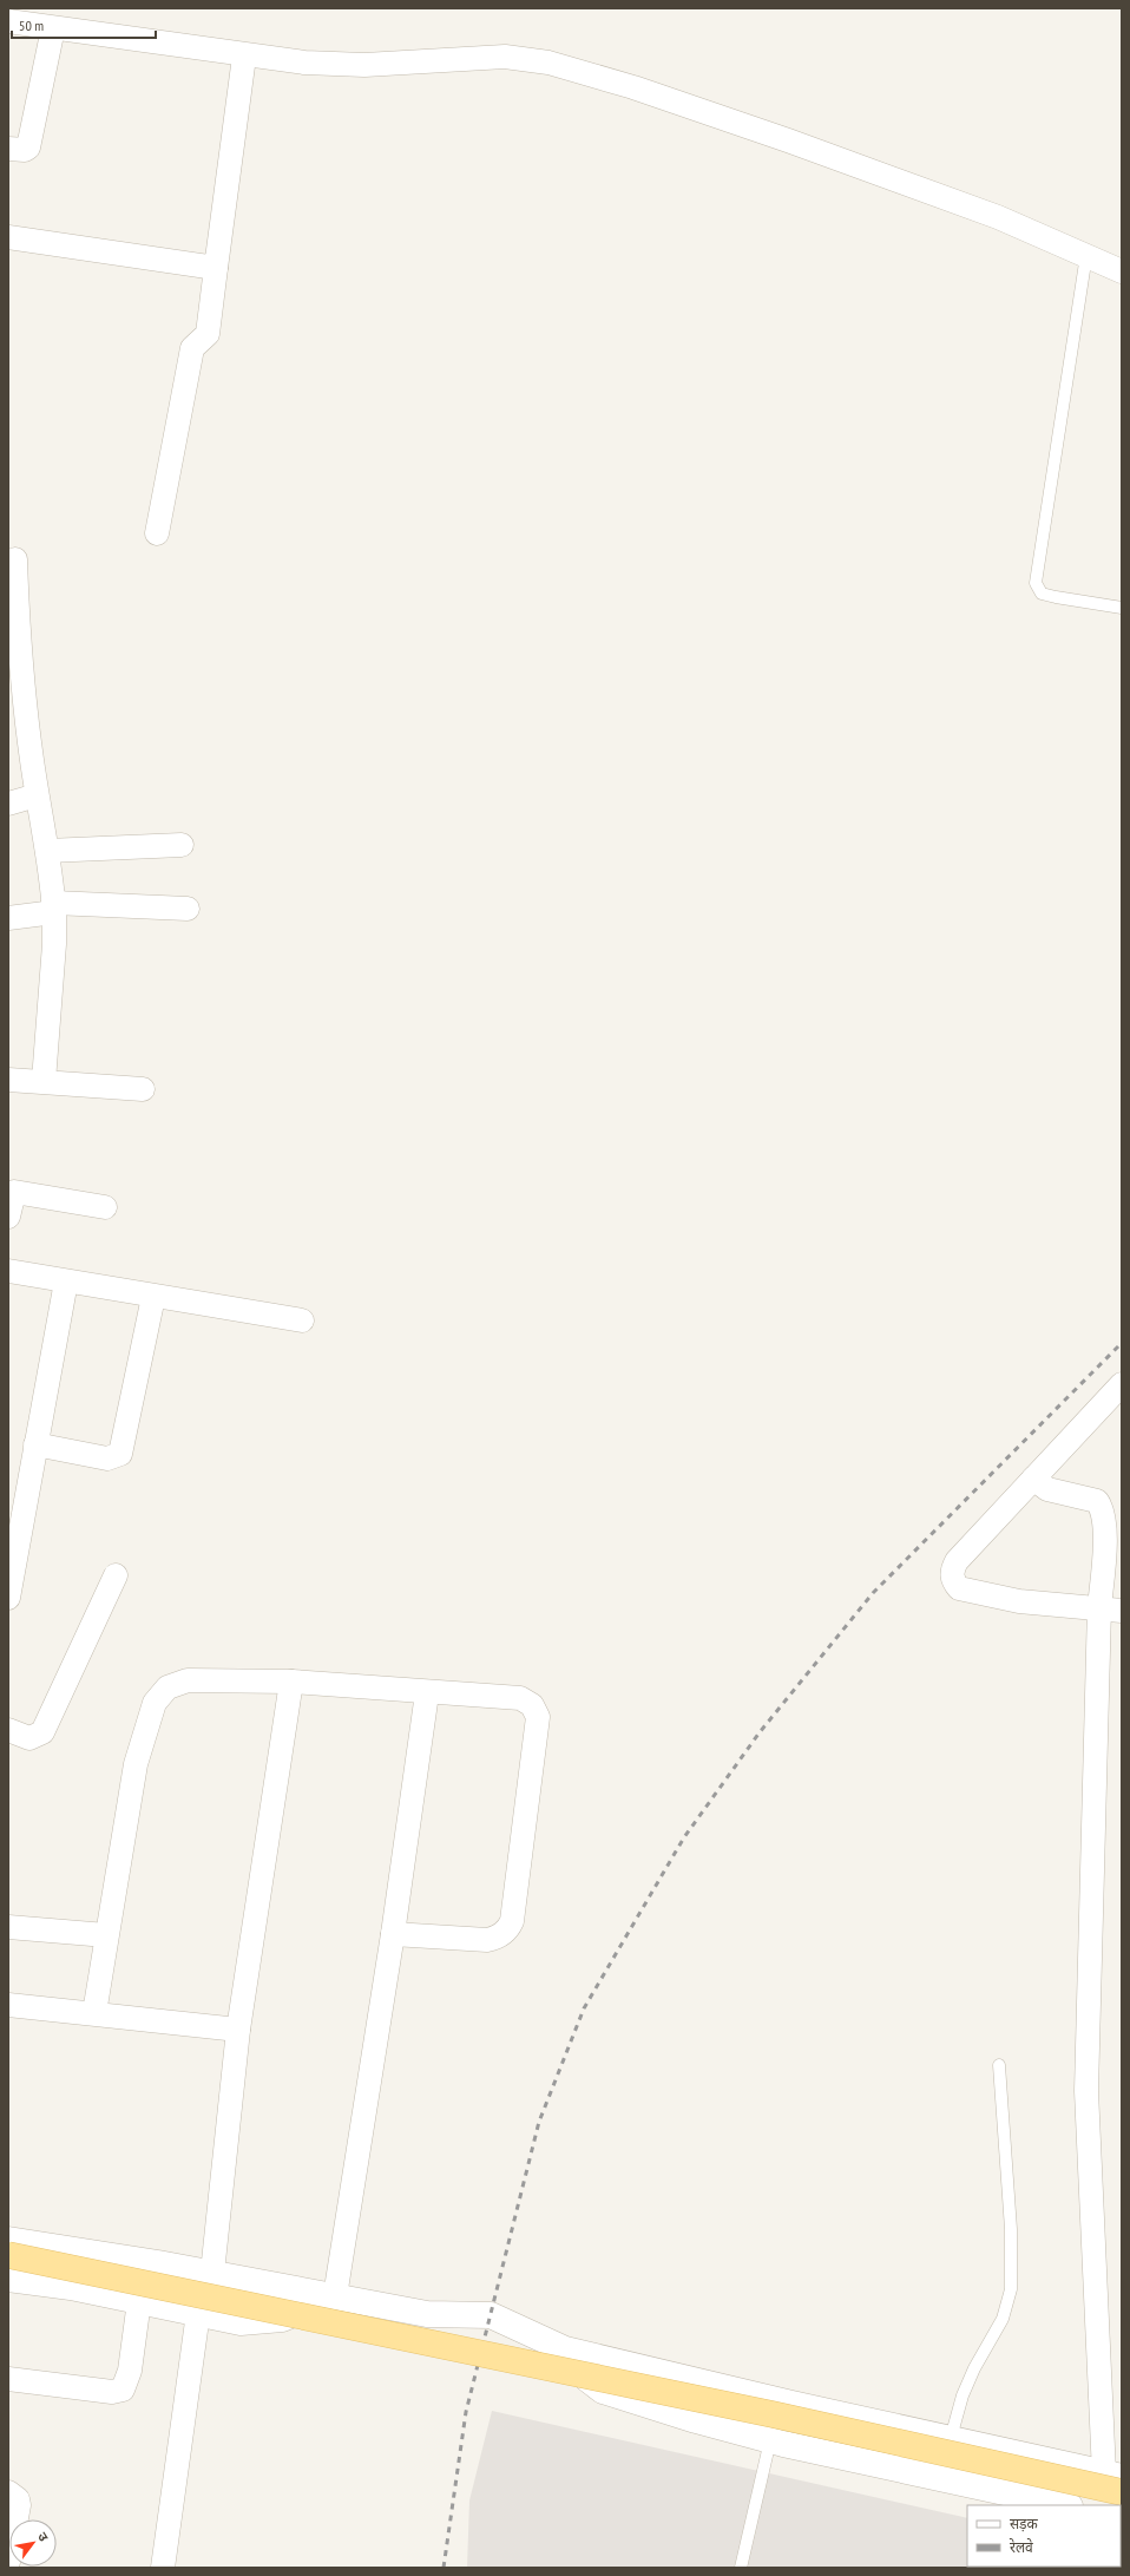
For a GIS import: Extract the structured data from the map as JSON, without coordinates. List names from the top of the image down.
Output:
{
  "legend": ["सड़क", "रेलवे"],
  "scale_bar": "50 m",
  "north": "top right"
}
